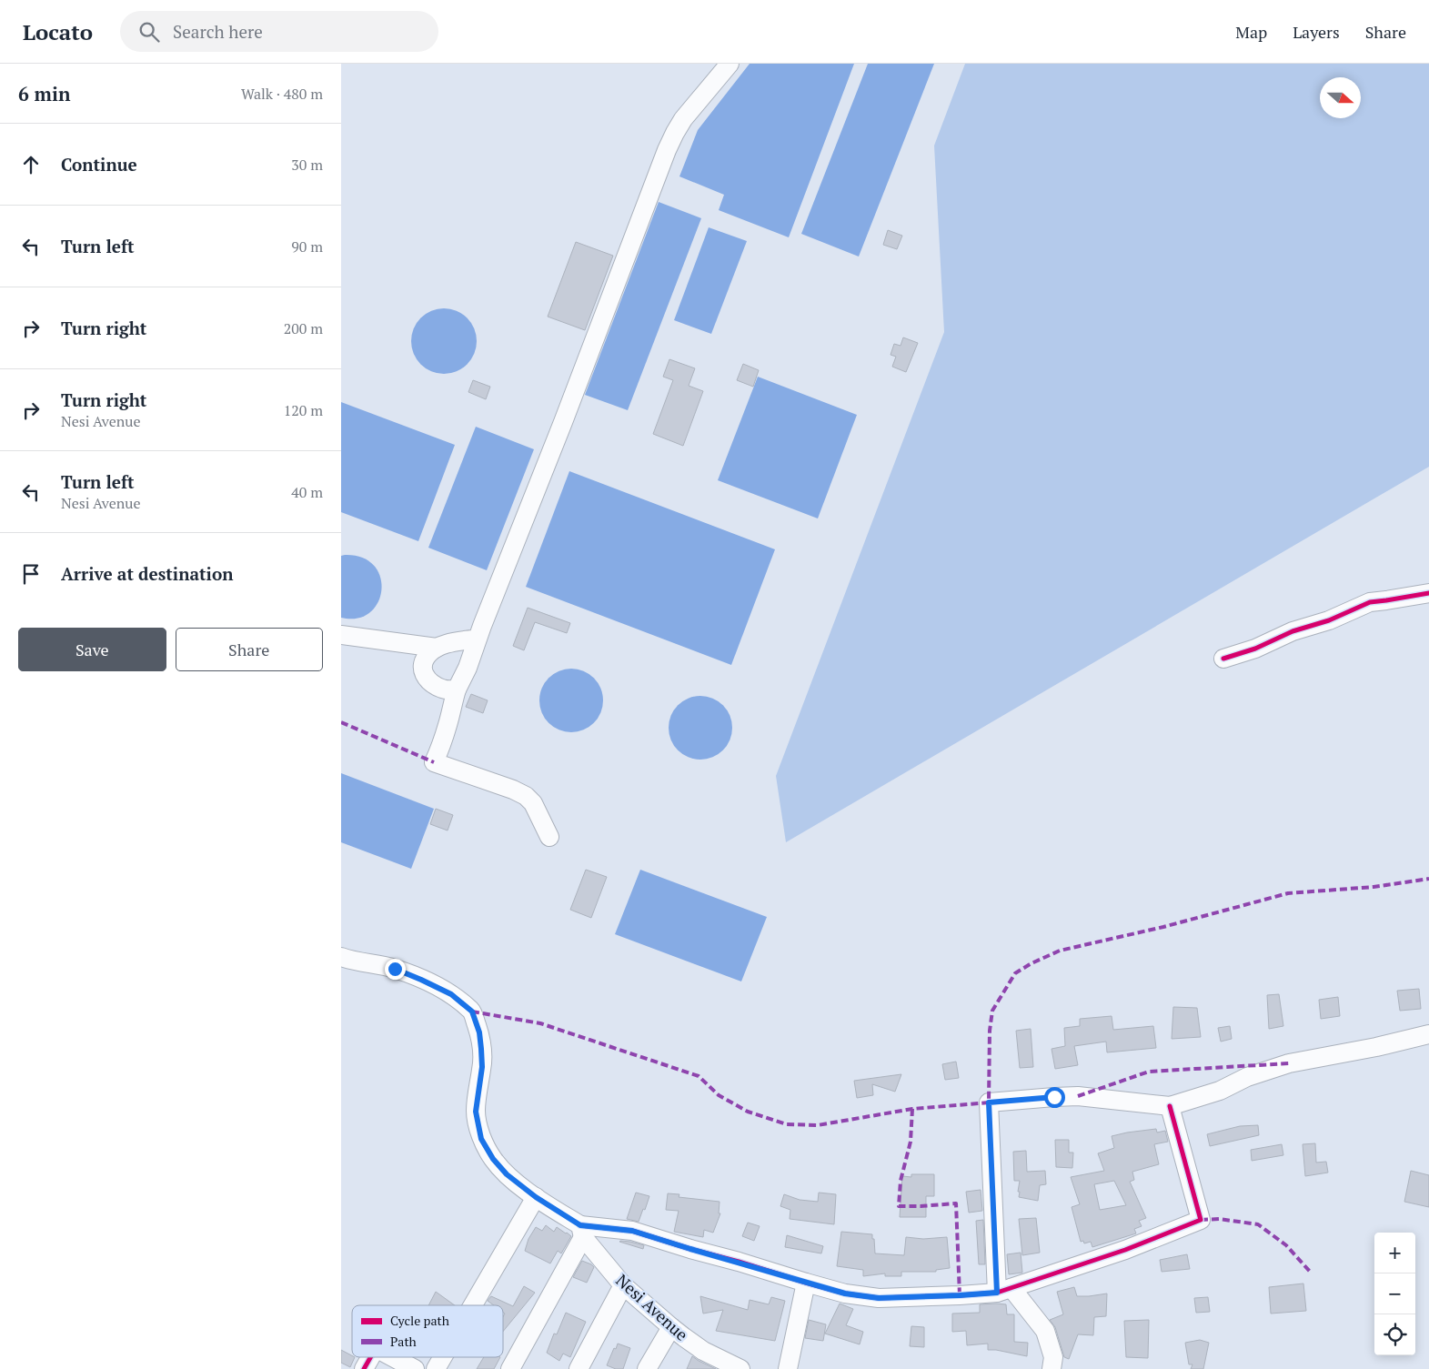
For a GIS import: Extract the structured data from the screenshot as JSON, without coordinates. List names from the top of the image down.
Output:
{
  "streets": {
    "street": ["Nesi Avenue"]
  },
  "legend": ["Cycle path", "Path"],
  "north": "right",
  "page": {
    "header": "Locato",
    "search": "Search here",
    "nav": ["Map", "Layers", "Share"],
    "heading": ["6 min", "Walk · 480 m"],
    "list": [
      ["Continue", "30 m"],
      ["Turn left", "90 m"],
      ["Turn right", "200 m"],
      ["Turn right", "Nesi Avenue", "120 m"],
      ["Turn left", "Nesi Avenue", "40 m"],
      "Arrive at destination"
    ],
    "buttons": ["Save", "Share"],
    "map_buttons": ["+", "−"]
  }
}
